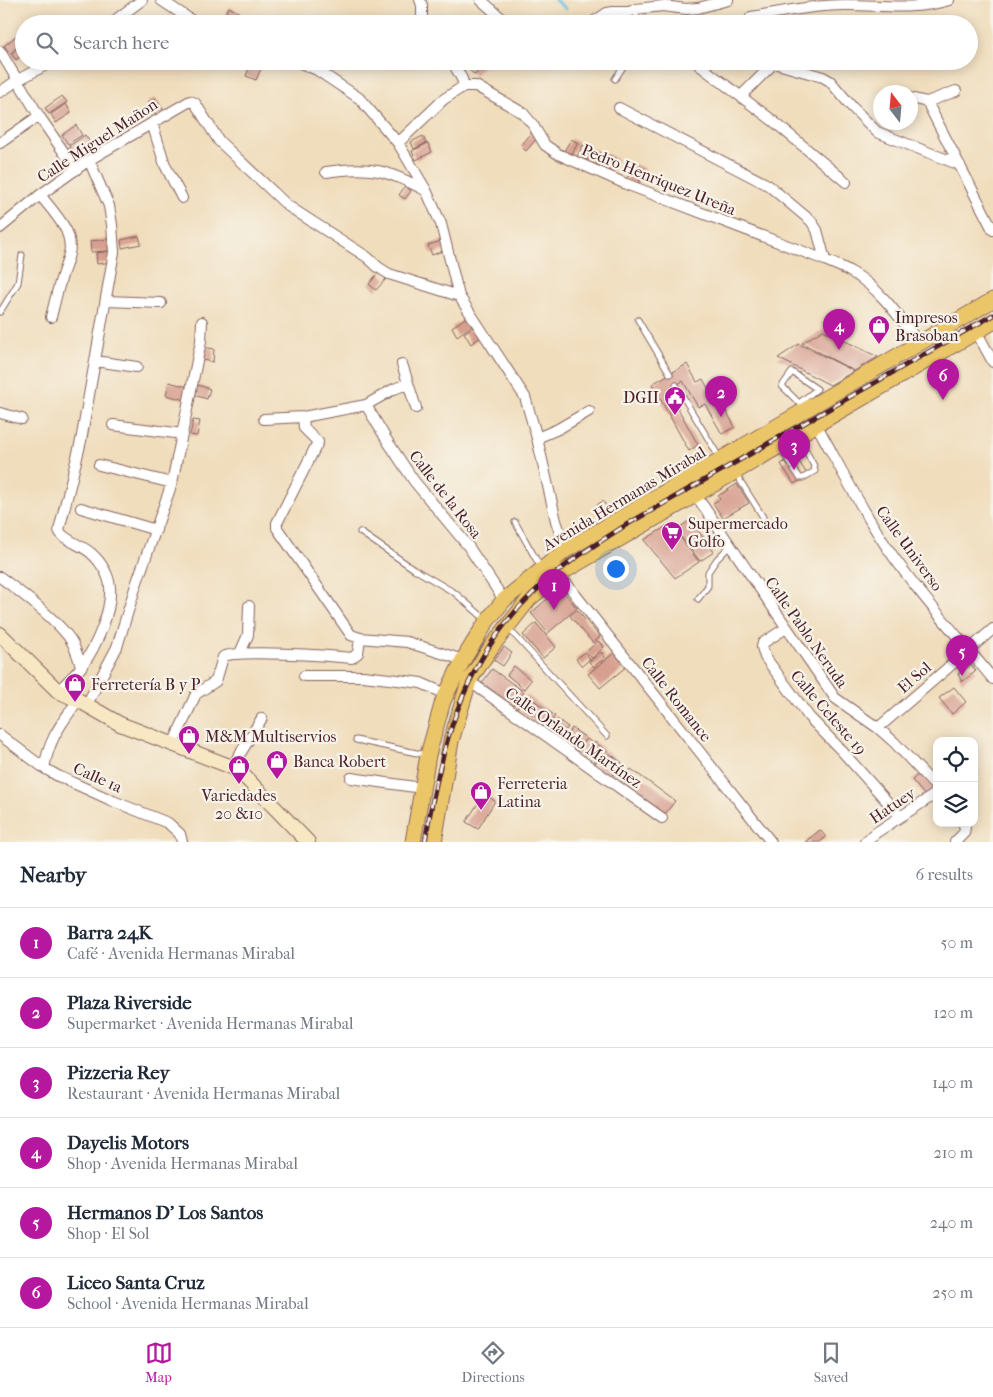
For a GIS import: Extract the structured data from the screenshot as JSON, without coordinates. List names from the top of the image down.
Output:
{
  "streets": {
    "main road": ["Avenida Hermanas Mirabal"],
    "street": [
      "Calle Miguel Mañon",
      "Pedro Henriquez Ureña",
      "Calle de la Rosa",
      "Calle Universo",
      "Calle Pablo Neruda",
      "El Sol",
      "Calle Romance",
      "Calle Celeste 19",
      "Calle Orlando Martínez",
      "Calle 1a",
      "Hatuey"
    ]
  },
  "crossings": [
    ["Pedro Henriquez Ureña", "Avenida Hermanas Mirabal"],
    ["Calle de la Rosa", "Avenida Hermanas Mirabal"],
    ["Avenida Hermanas Mirabal", "Calle Universo"],
    ["Avenida Hermanas Mirabal", "Calle Pablo Neruda"],
    ["Avenida Hermanas Mirabal", "Calle Romance"],
    ["Avenida Hermanas Mirabal", "Calle Orlando Martínez"],
    ["Calle Universo", "El Sol"],
    ["Calle Pablo Neruda", "El Sol"],
    ["Calle Pablo Neruda", "Calle Celeste 19"],
    ["Calle Celeste 19", "Hatuey"]
  ],
  "places": {
    "shop": [
      "Impresos Brasoban",
      "Ferretería B y P",
      "M&M Multiservios",
      "Banca Robert",
      "Variedades 20 &10",
      "Ferreteria Latina"
    ],
    "public building": ["DGII"],
    "supermarket": ["Supermercado Golfo"]
  },
  "north": "top",
  "page": {
    "search": "Search here",
    "pins": [
      "4",
      "6",
      "2",
      "3",
      "1",
      "5"
    ],
    "heading": ["Nearby", "6 results"],
    "list": [
      {
        "mark": "1",
        "name": "Barra 24K",
        "note": "Café · Avenida Hermanas Mirabal",
        "value": "50 m"
      },
      {
        "mark": "2",
        "name": "Plaza Riverside",
        "note": "Supermarket · Avenida Hermanas Mirabal",
        "value": "120 m"
      },
      {
        "mark": "3",
        "name": "Pizzeria Rey",
        "note": "Restaurant · Avenida Hermanas Mirabal",
        "value": "140 m"
      },
      {
        "mark": "4",
        "name": "Dayelis Motors",
        "note": "Shop · Avenida Hermanas Mirabal",
        "value": "210 m"
      },
      {
        "mark": "5",
        "name": "Hermanos D' Los Santos",
        "note": "Shop · El Sol",
        "value": "240 m"
      },
      {
        "mark": "6",
        "name": "Liceo Santa Cruz",
        "note": "School · Avenida Hermanas Mirabal",
        "value": "250 m"
      }
    ],
    "nav": ["Map", "Directions", "Saved"]
  }
}
